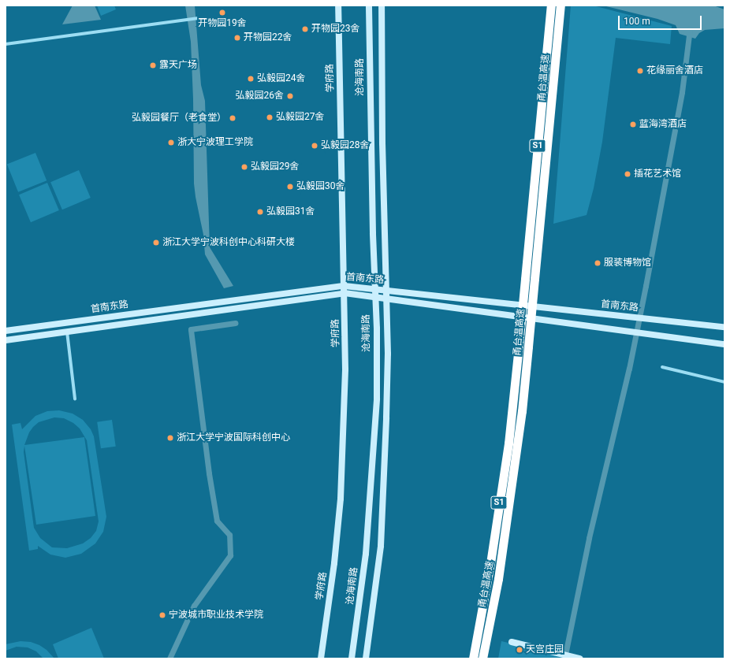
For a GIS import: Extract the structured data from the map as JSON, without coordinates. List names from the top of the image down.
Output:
{
  "streets": {
    "highway": ["甬台温高速", "S1"],
    "main road": ["沧海南路", "学府路", "首南东路"]
  },
  "crossings": [
    ["沧海南路", "首南东路"],
    ["学府路", "首南东路"],
    ["甬台温高速", "首南东路"]
  ],
  "places": [
    "开物园19舍",
    "开物园23舍",
    "开物园22舍",
    "露天广场",
    "花缘丽舍酒店",
    "弘毅园24舍",
    "弘毅园26舍",
    "弘毅园27舍",
    "弘毅园餐厅（老食堂）",
    "蓝海湾酒店",
    "浙大宁波理工学院",
    "弘毅园28舍",
    "弘毅园29舍",
    "插花艺术馆",
    "弘毅园30舍",
    "弘毅园31舍",
    "浙江大学宁波科创中心科研大楼",
    "服装博物馆",
    "浙江大学宁波国际科创中心",
    "宁波城市职业技术学院",
    "天宫庄园"
  ],
  "scale_bar": "100 m"
}
